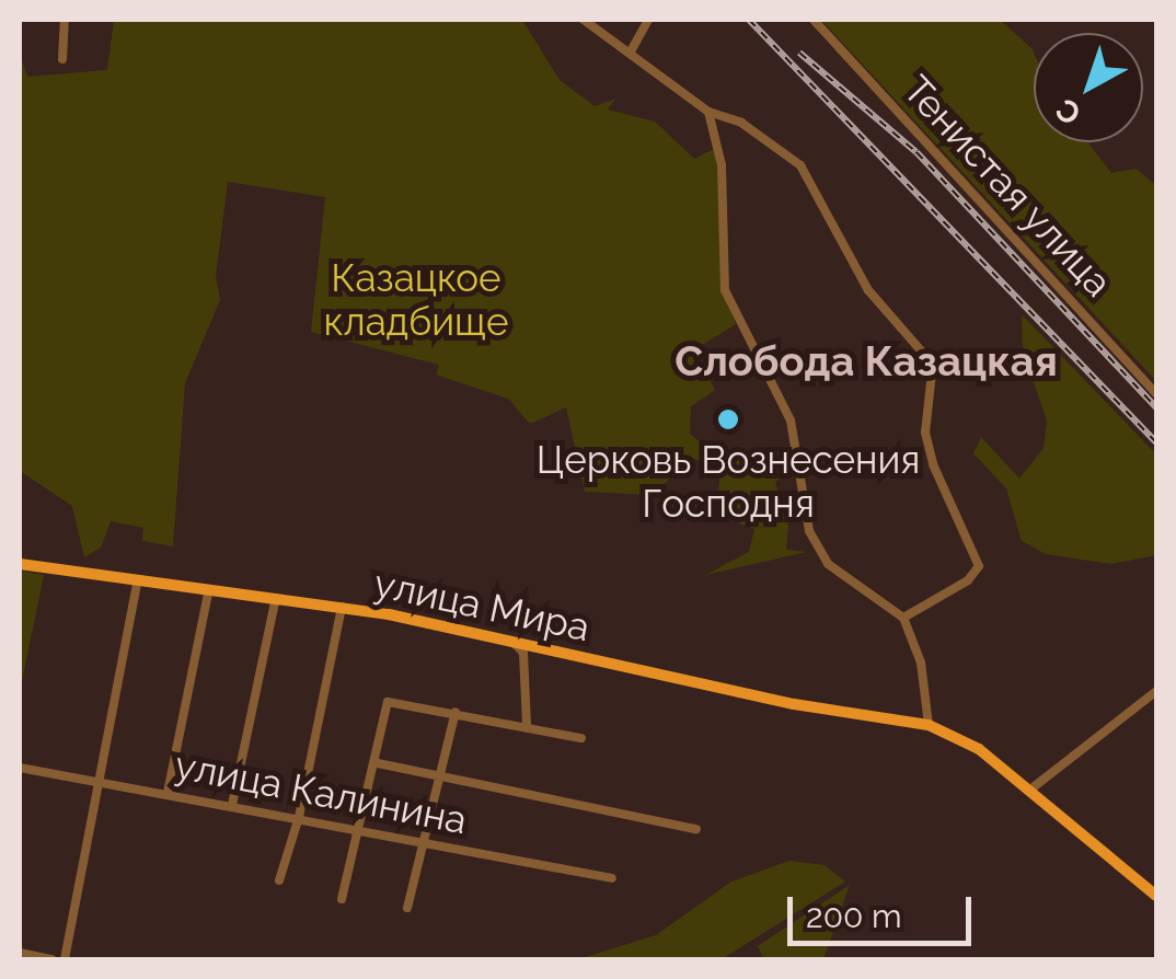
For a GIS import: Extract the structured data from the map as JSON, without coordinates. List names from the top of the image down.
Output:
{
  "streets": {
    "main road": ["улица Мира"],
    "street": ["Тенистая улица", "улица Калинина"]
  },
  "districts": ["Слобода Казацкая"],
  "parks": ["Казацкое кладбище"],
  "places": ["Церковь Вознесения Господня"],
  "scale_bar": "200 m",
  "north": "bottom left"
}
